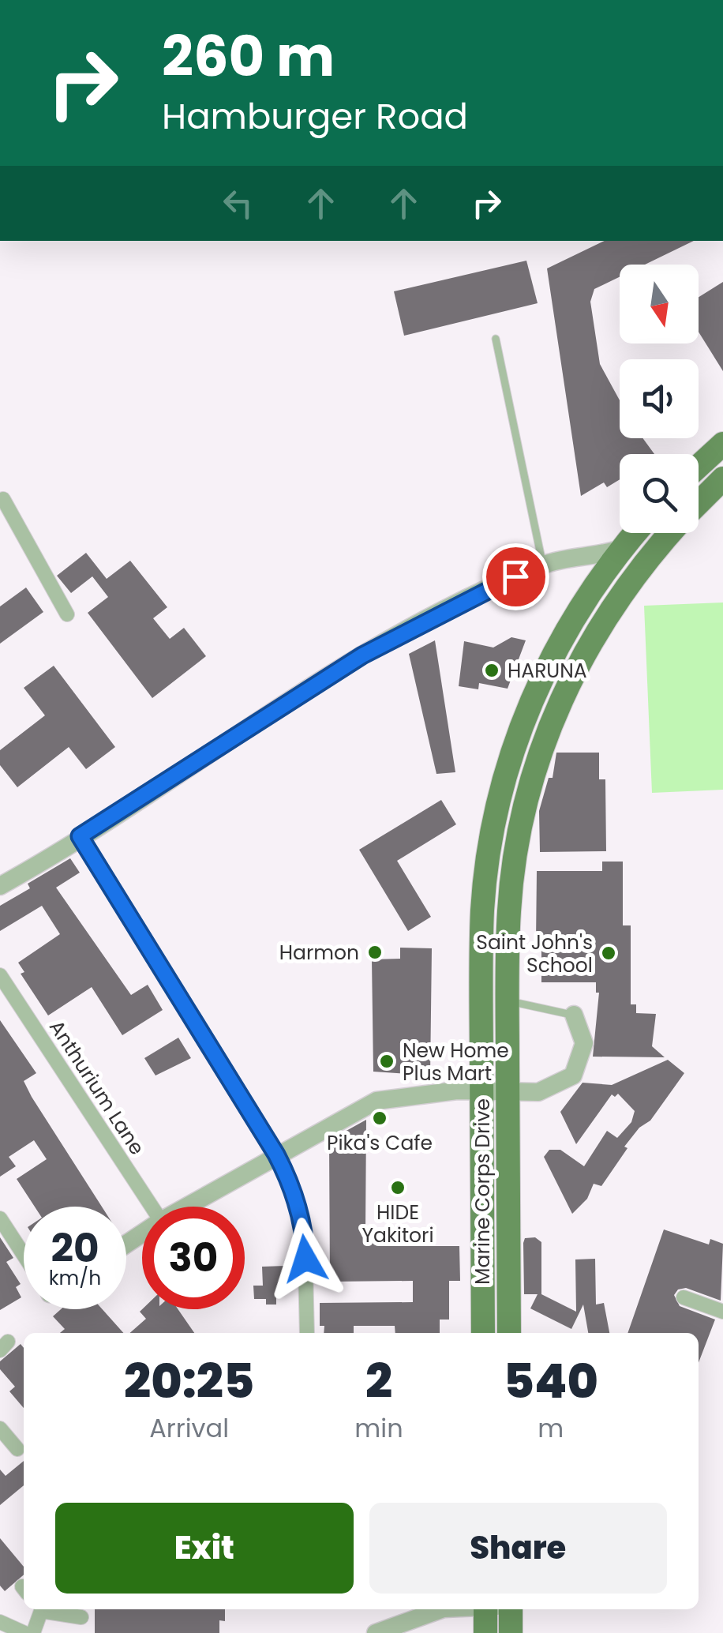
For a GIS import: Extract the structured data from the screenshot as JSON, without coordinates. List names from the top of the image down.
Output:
{
  "streets": {
    "main road": ["Marine Corps Drive"],
    "street": ["Anthurium Lane"]
  },
  "places": [
    "HARUNA",
    "Harmon",
    "Saint John's School",
    "New Home Plus Mart",
    "Pika's Cafe",
    "HIDE Yakitori"
  ],
  "north": "bottom",
  "page": {
    "turn": ["260 m", "Hamburger Road"],
    "speed": "20 km/h",
    "limit": "30",
    "eta": [
      "20:25",
      "Arrival",
      "2",
      "min",
      "540",
      "m"
    ],
    "buttons": ["Exit", "Share"]
  }
}
